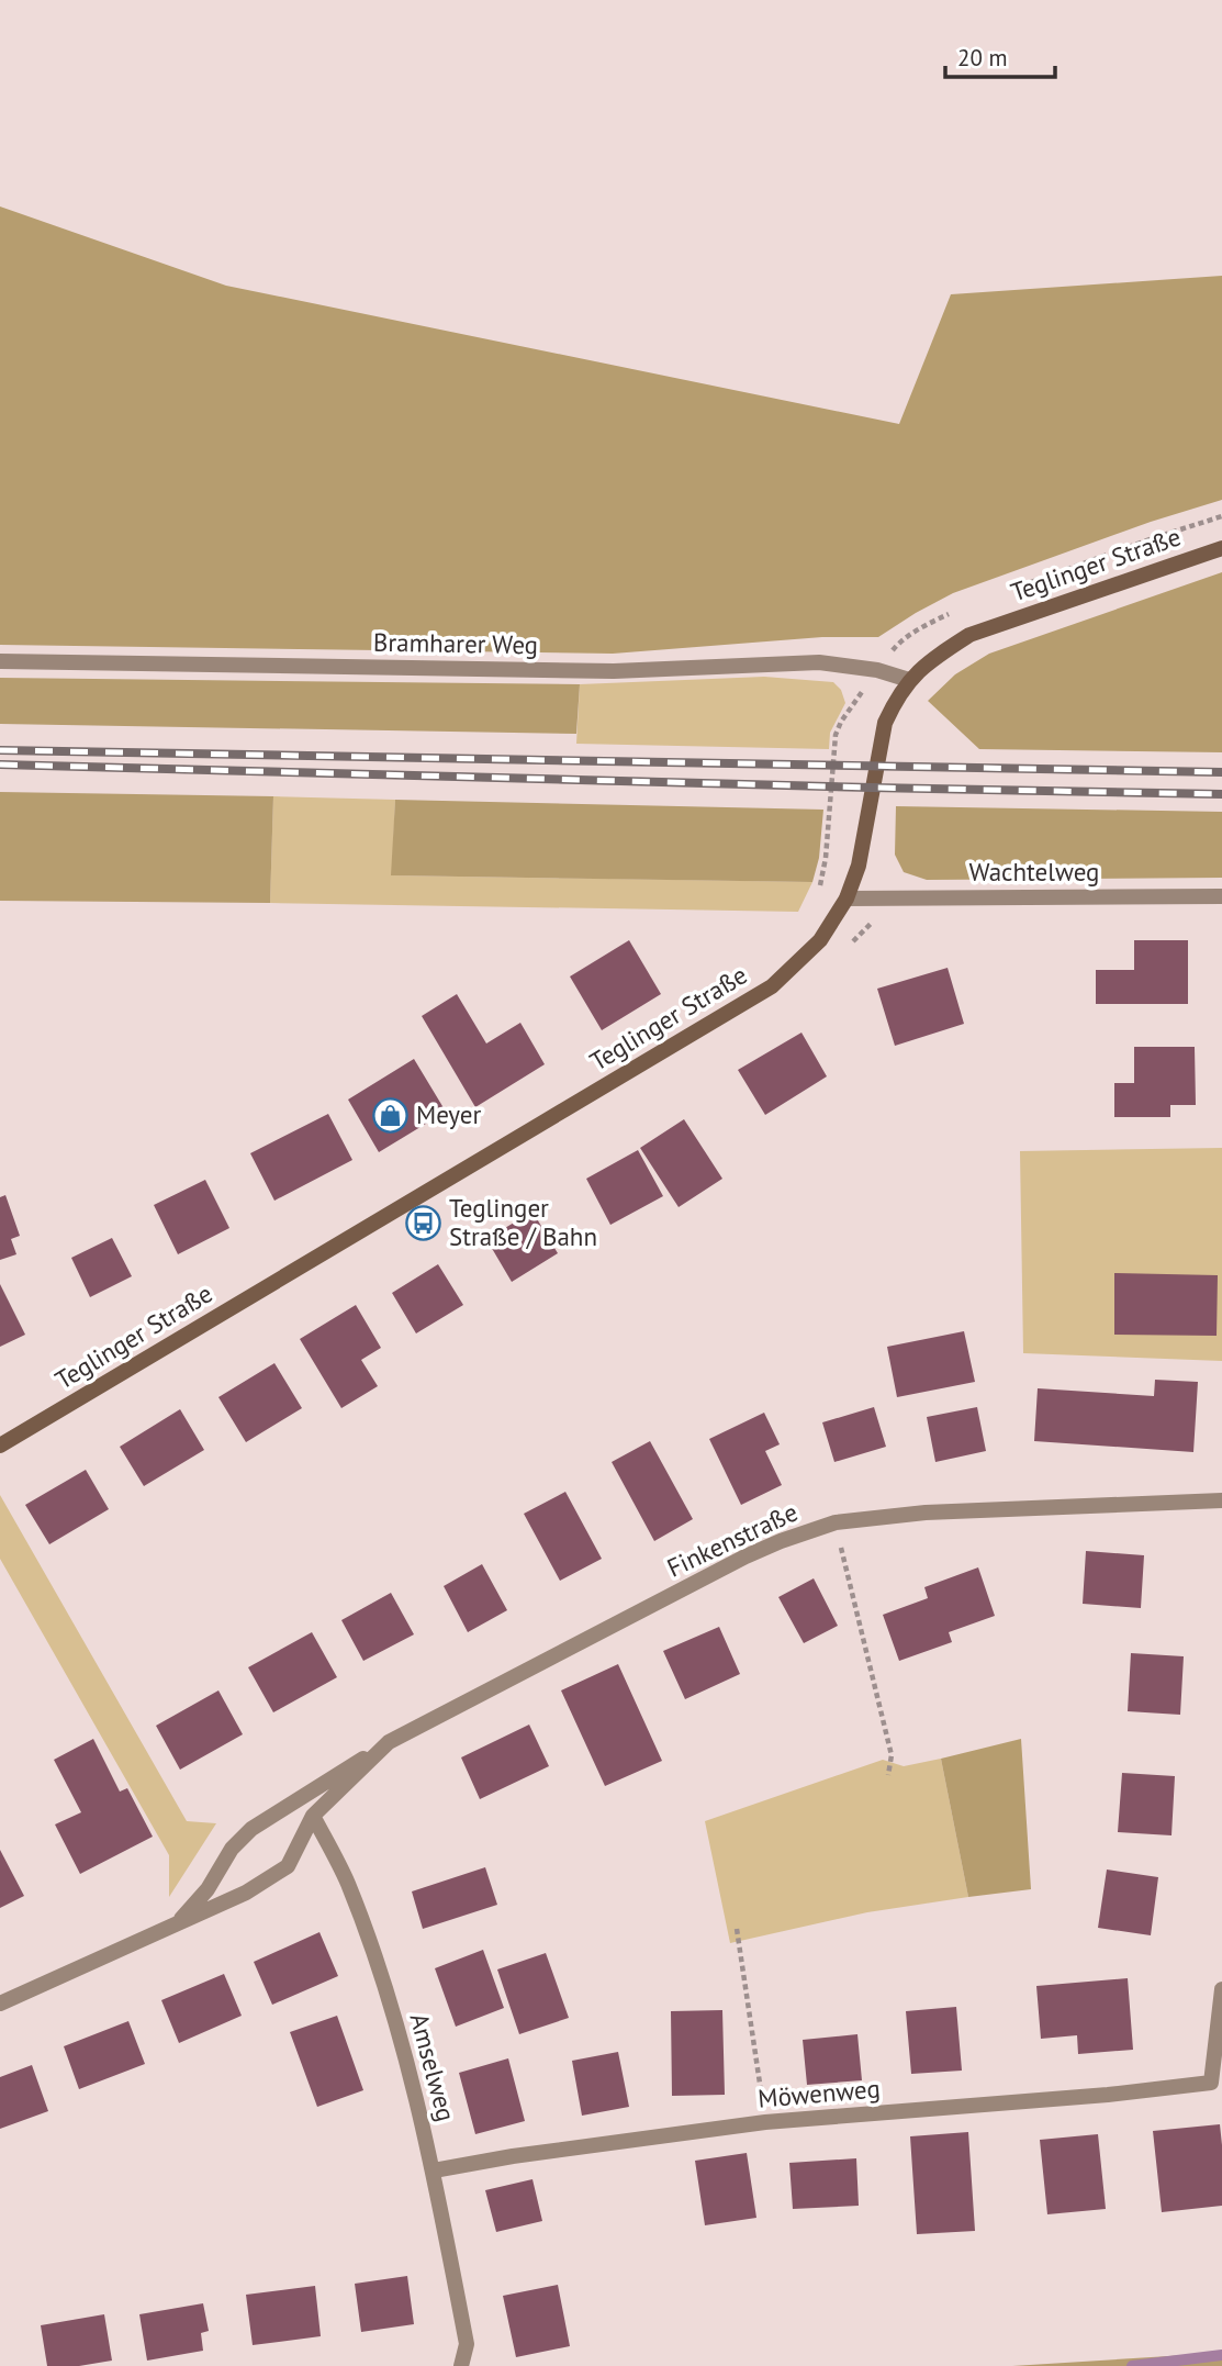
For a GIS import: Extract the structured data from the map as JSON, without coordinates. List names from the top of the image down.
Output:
{
  "streets": {
    "street": [
      "Teglinger Straße",
      "Bramharer Weg",
      "Wachtelweg",
      "Finkenstraße",
      "Amselweg",
      "Möwenweg"
    ]
  },
  "crossings": [
    ["Teglinger Straße", "Bramharer Weg"],
    ["Teglinger Straße", "Wachtelweg"],
    ["Finkenstraße", "Amselweg"],
    ["Amselweg", "Möwenweg"]
  ],
  "places": {
    "shop": ["Meyer"],
    "bus stop": ["Teglinger Straße / Bahn"]
  },
  "scale_bar": "20 m"
}
